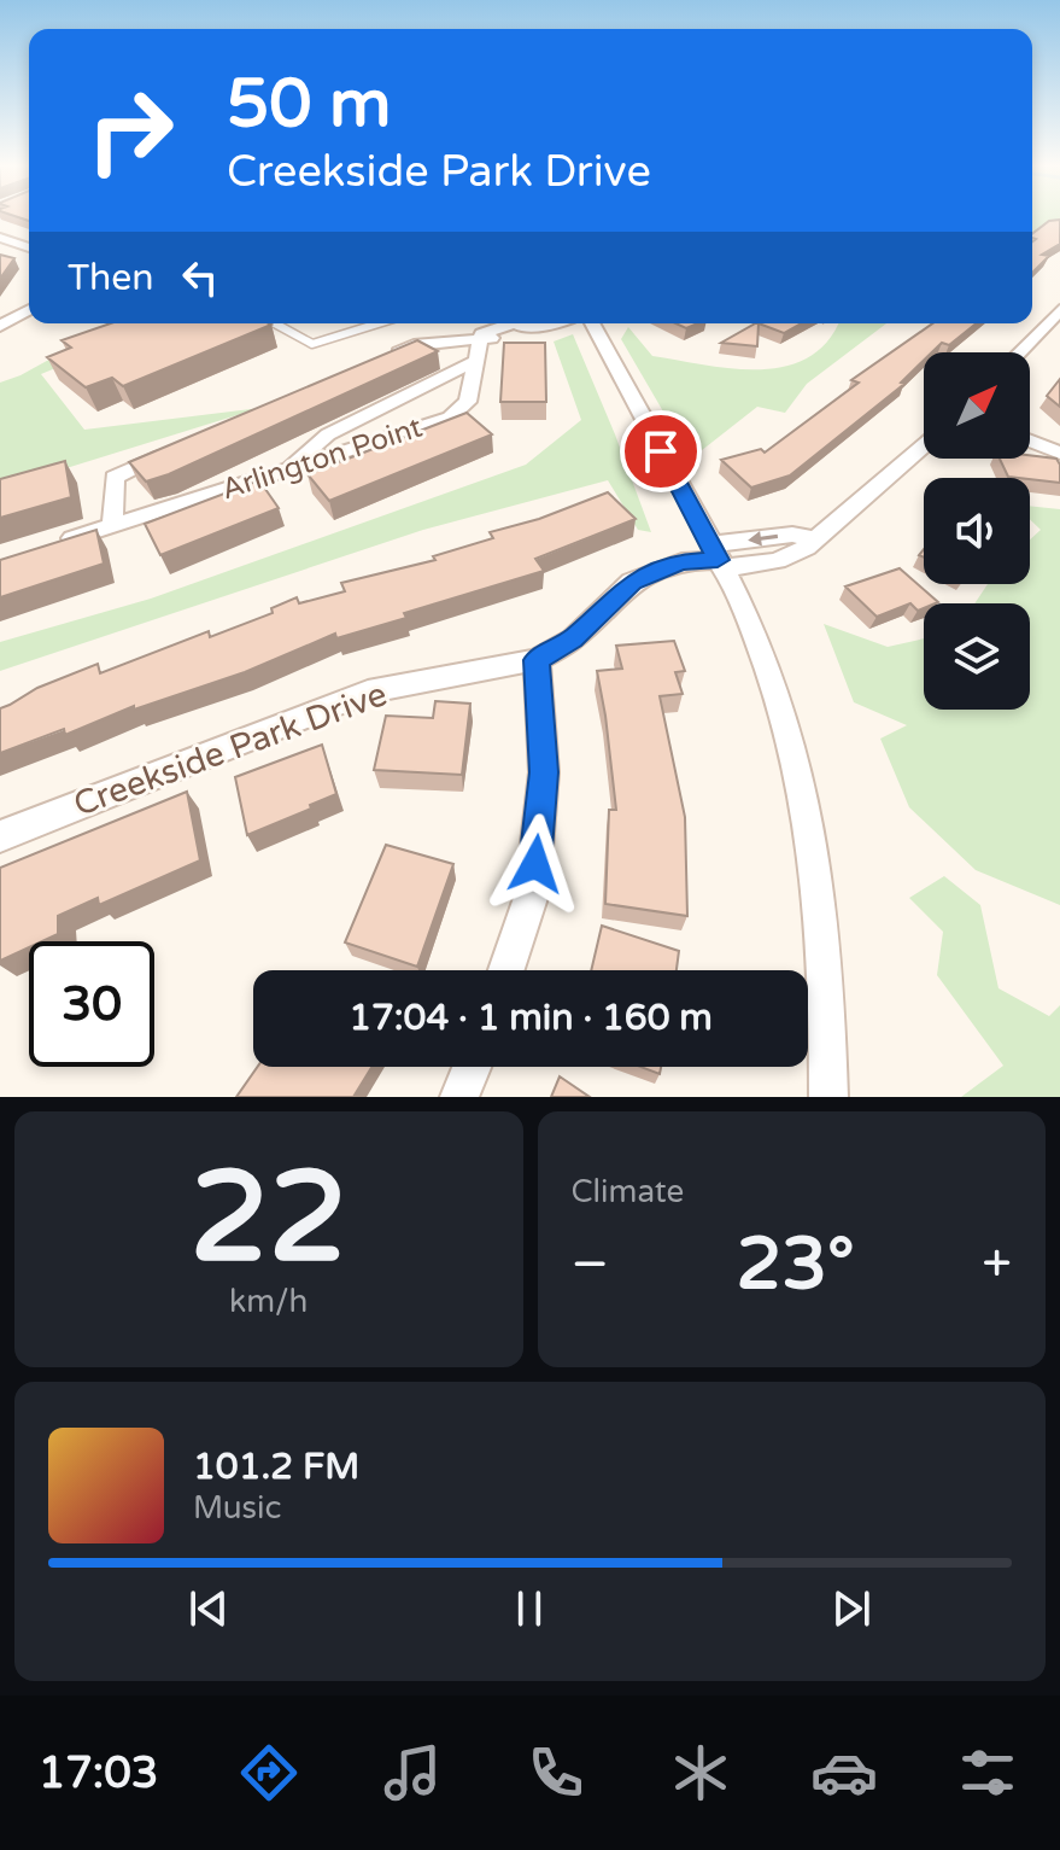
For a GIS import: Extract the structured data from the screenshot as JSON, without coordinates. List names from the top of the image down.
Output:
{
  "streets": {
    "street": ["Arlington Point", "Creekside Park Drive"]
  },
  "north": "top right",
  "page": {
    "turn": ["50 m", "Creekside Park Drive"],
    "then": "Then",
    "limit": "30",
    "trip": "17:04 · 1 min · 160 m",
    "tile": [
      ["22", "km/h"],
      "Climate"
    ],
    "heat": ["−", "23°", "+"],
    "song": ["101.2 FM", "Music"],
    "tabs": "17:03"
  }
}
